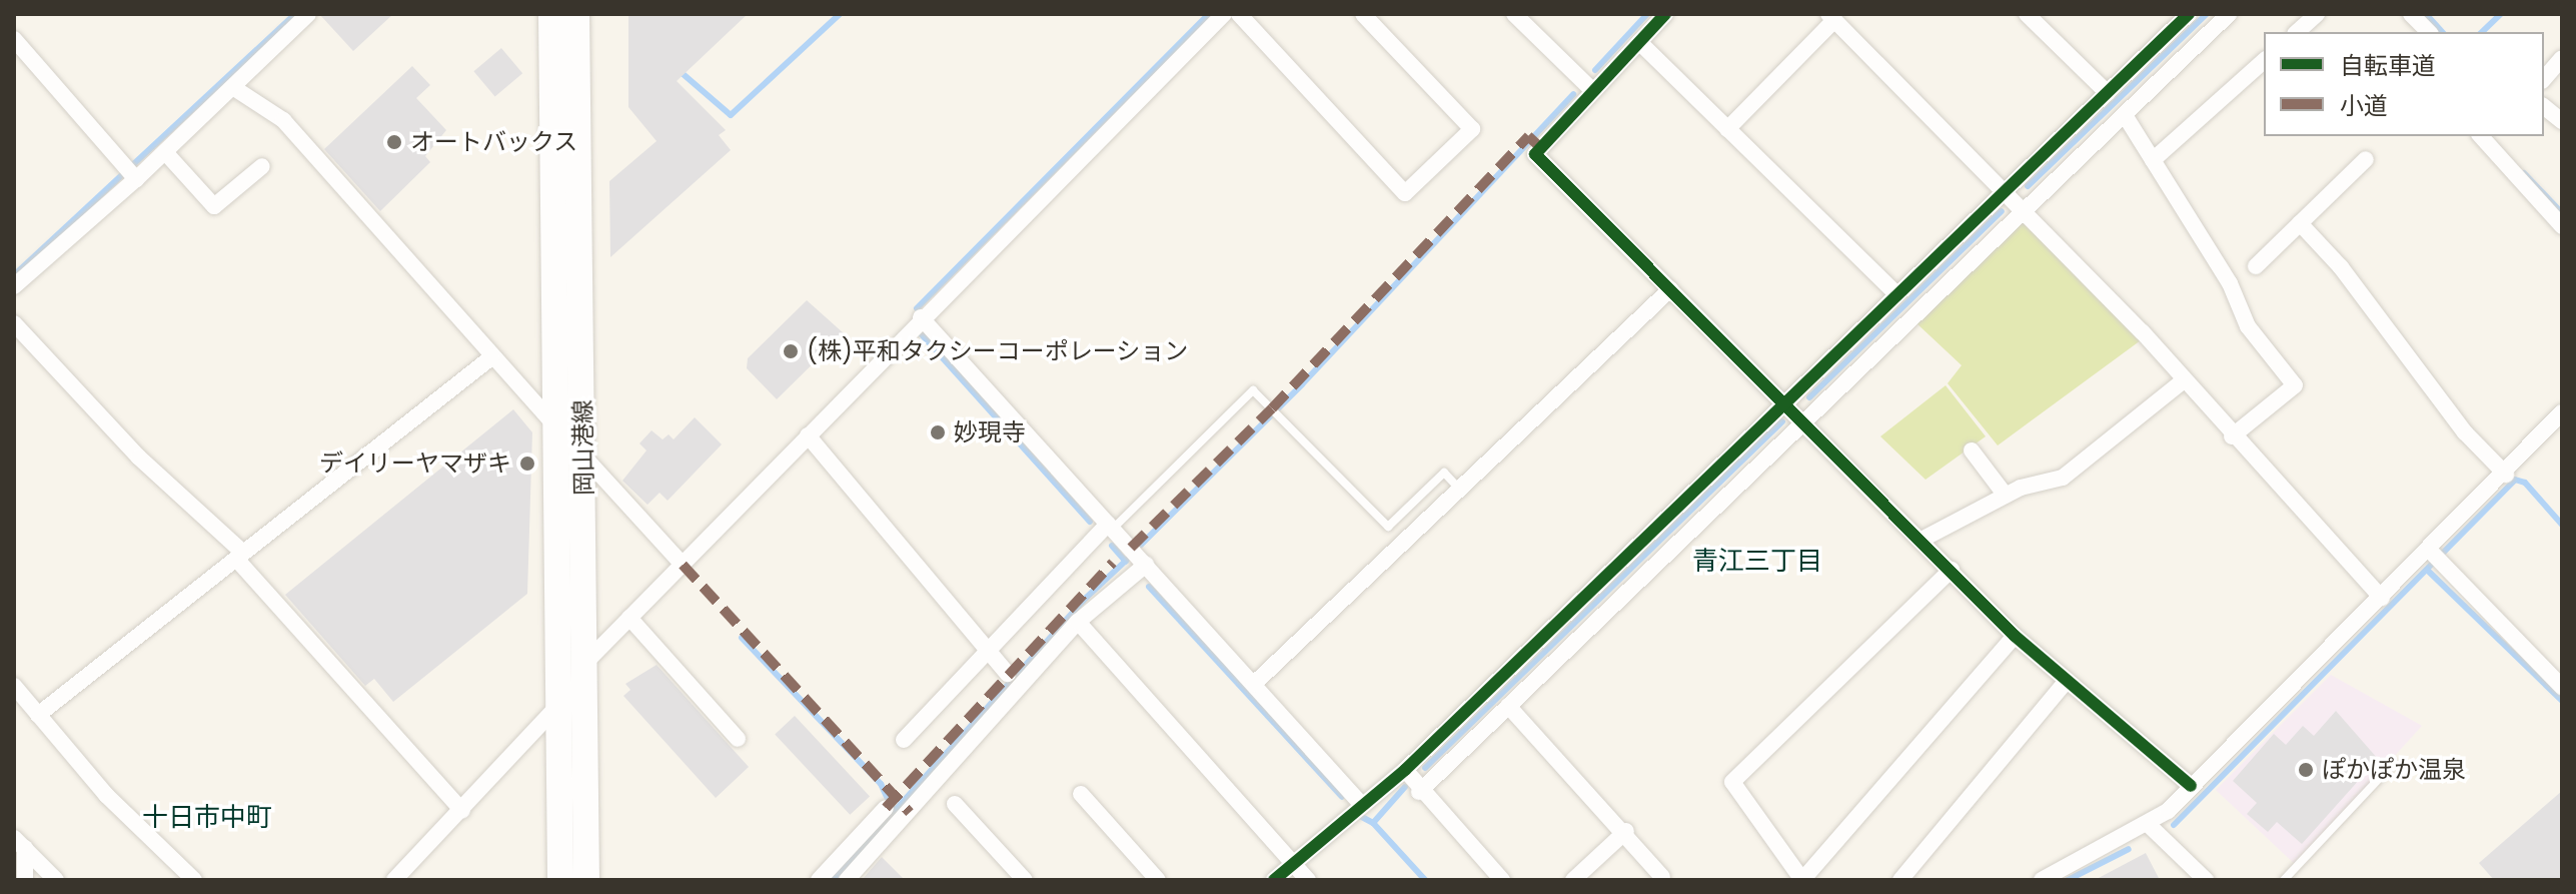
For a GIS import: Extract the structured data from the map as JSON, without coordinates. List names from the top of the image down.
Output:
{
  "streets": {
    "main road": ["岡山港線"]
  },
  "districts": ["青江三丁目", "十日市中町"],
  "places": [
    "オートバックス",
    "(株)平和タクシーコーポレーション",
    "妙現寺",
    "デイリーヤマザキ",
    "ぽかぽか温泉"
  ],
  "legend": ["自転車道", "小道"]
}
